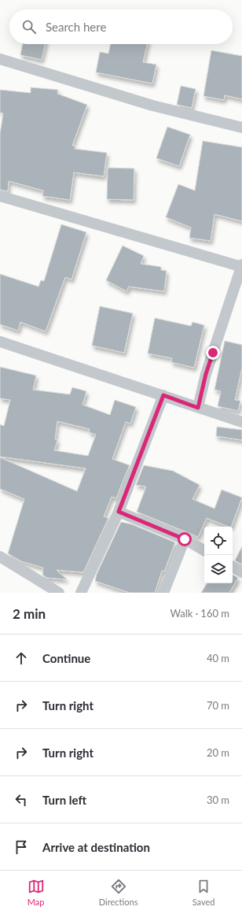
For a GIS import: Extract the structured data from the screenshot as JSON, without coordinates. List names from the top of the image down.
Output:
{
  "page": {
    "search": "Search here",
    "heading": ["2 min", "Walk · 160 m"],
    "list": [
      ["Continue", "40 m"],
      ["Turn right", "70 m"],
      ["Turn right", "20 m"],
      ["Turn left", "30 m"],
      "Arrive at destination"
    ],
    "nav": ["Map", "Directions", "Saved"]
  }
}
